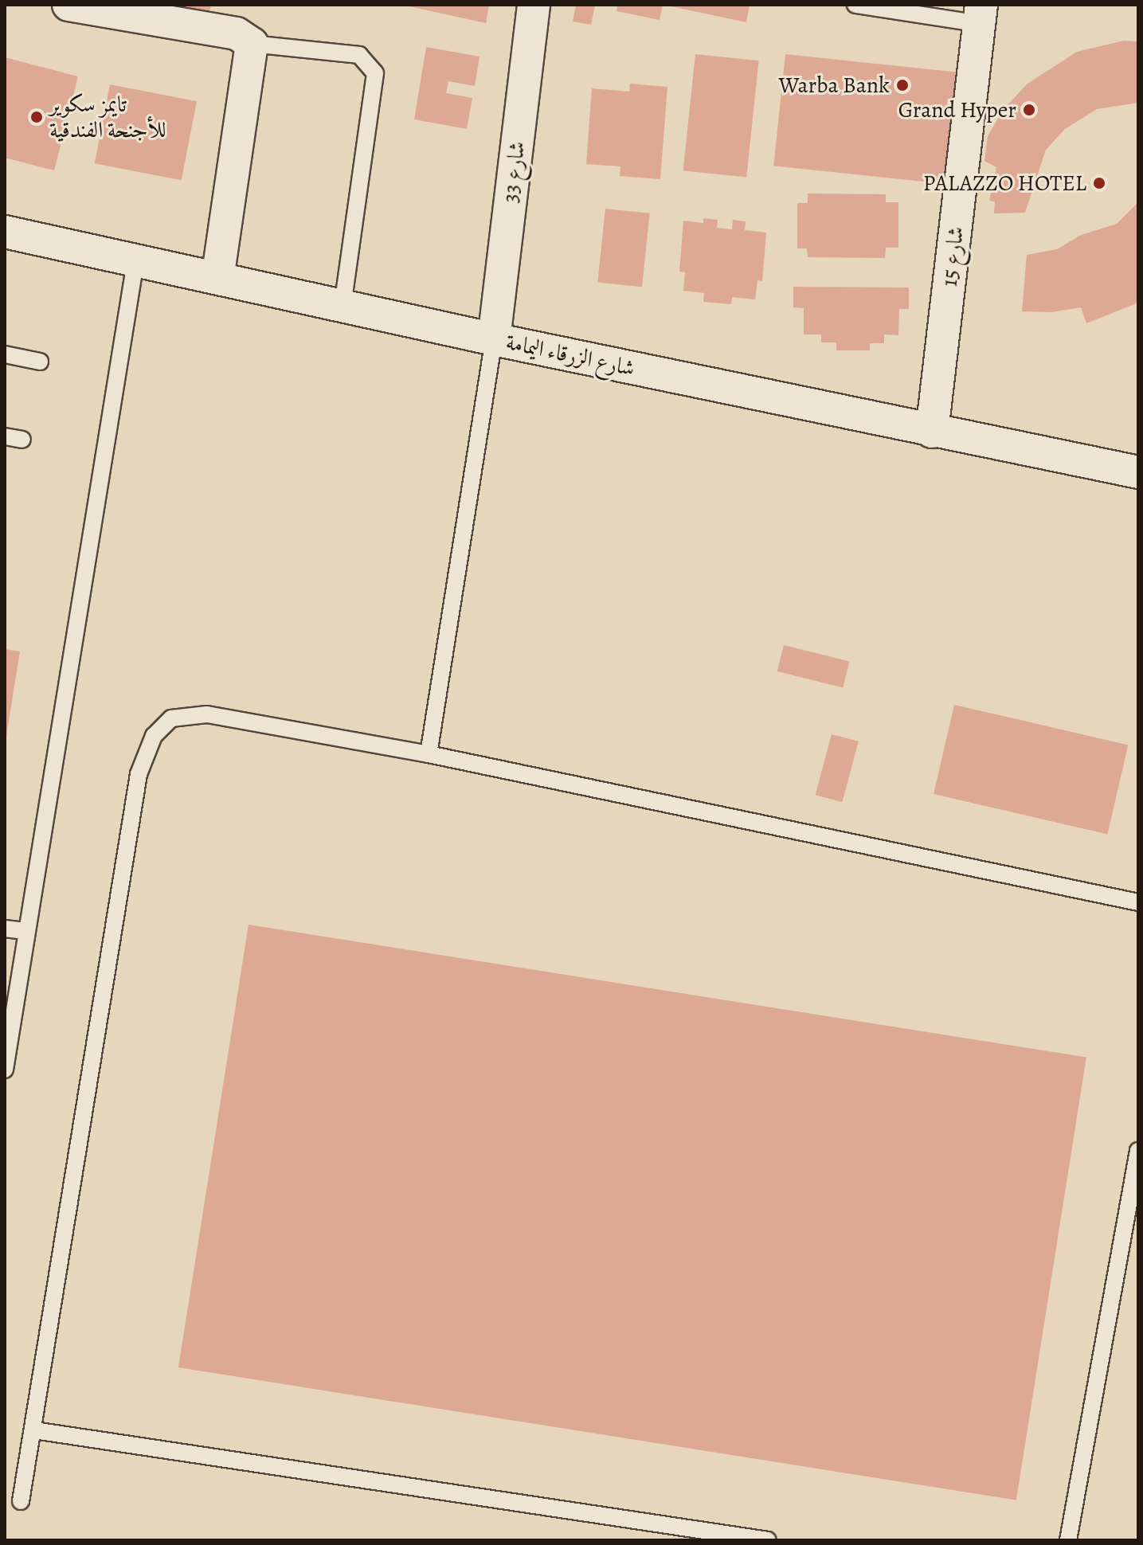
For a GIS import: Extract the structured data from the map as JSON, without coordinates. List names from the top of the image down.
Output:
{
  "streets": {
    "street": ["شارع 33", "شارع 15", "شارع الزرقاء اليمامة"]
  },
  "crossings": [
    ["شارع 33", "شارع الزرقاء اليمامة"],
    ["شارع 15", "شارع الزرقاء اليمامة"]
  ],
  "places": [
    "Warba Bank",
    "Grand Hyper",
    "تايمز سكوير للأجنحة الفندقية",
    "PALAZZO HOTEL"
  ]
}
